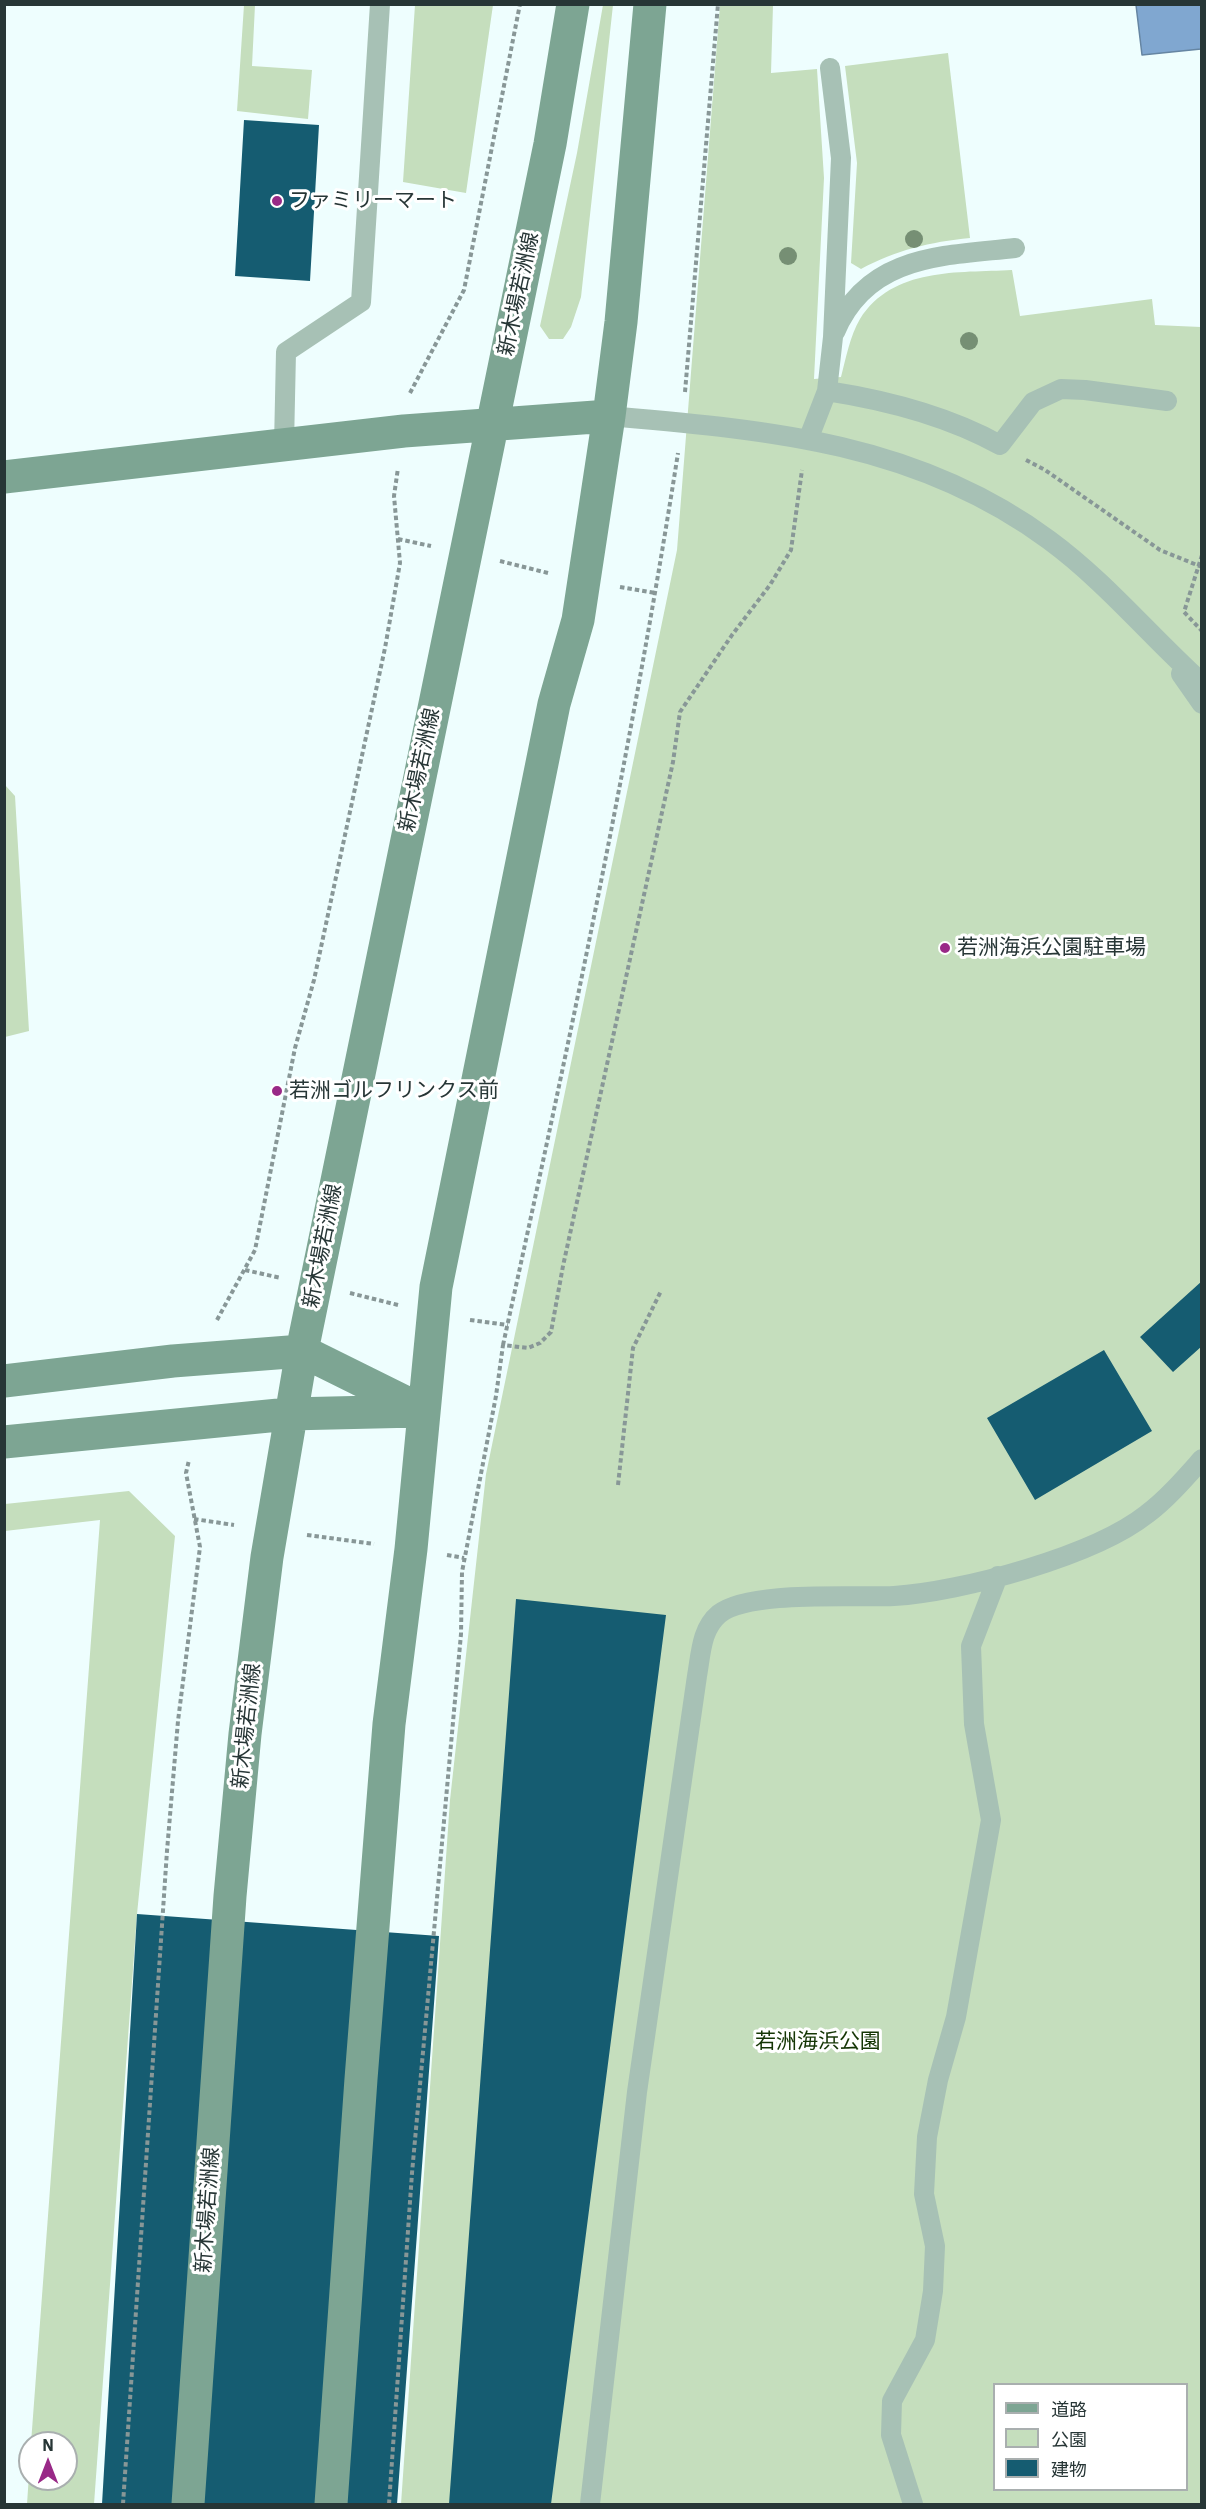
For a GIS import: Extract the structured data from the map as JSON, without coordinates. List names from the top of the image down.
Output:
{
  "streets": {
    "street": ["新木場若洲線"]
  },
  "parks": ["若洲海浜公園"],
  "places": ["ファミリーマート", "若洲海浜公園駐車場", "若洲ゴルフリンクス前"],
  "legend": ["道路", "公園", "建物"],
  "north": "top"
}
